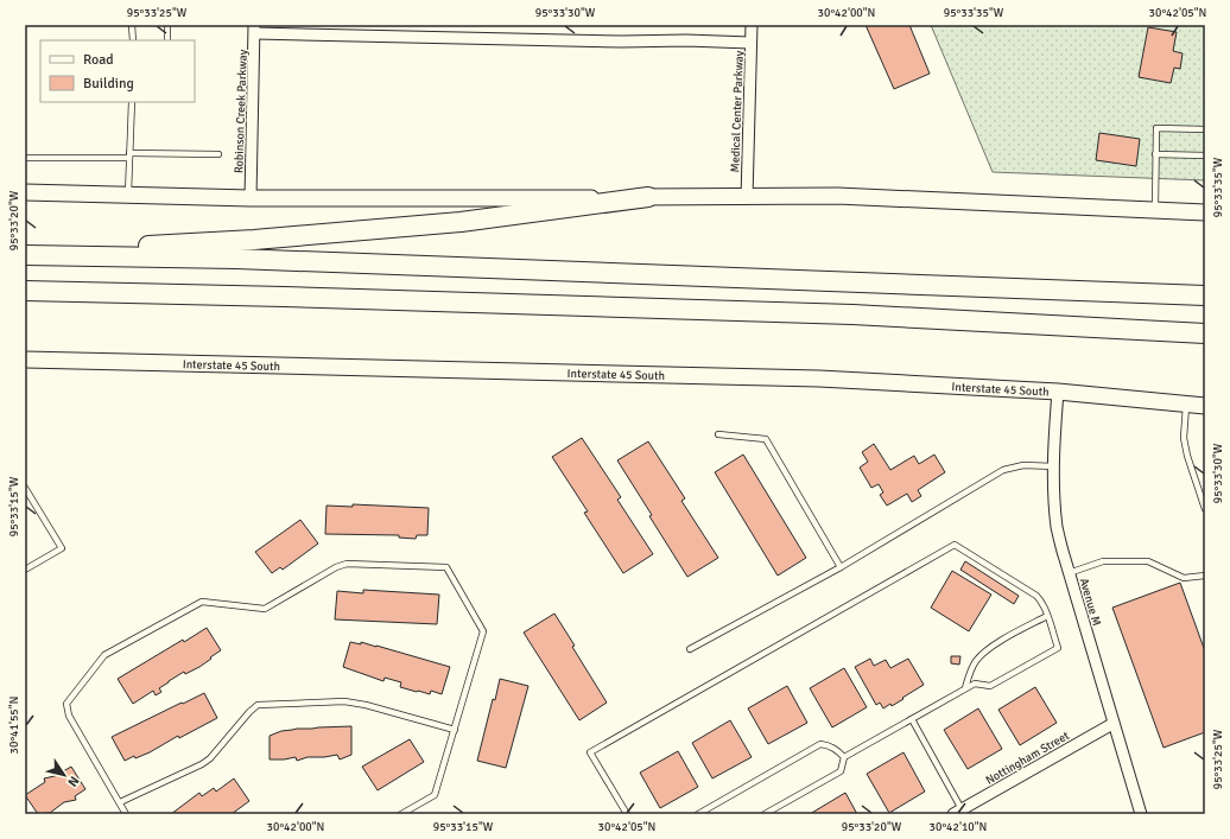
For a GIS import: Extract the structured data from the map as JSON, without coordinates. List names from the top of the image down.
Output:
{
  "streets": {
    "main road": ["Interstate 45 South"],
    "street": [
      "Robinson Creek Parkway",
      "Medical Center Parkway",
      "Avenue M",
      "Nottingham Street"
    ]
  },
  "crossings": [
    ["Interstate 45 South", "Avenue M"],
    ["Avenue M", "Nottingham Street"]
  ],
  "legend": ["Road", "Building"],
  "north": "bottom right",
  "coordinates": [
    "95°33'25\"W",
    "95°33'30\"W",
    "30°42'00\"N",
    "95°33'35\"W",
    "30°42'05\"N",
    "95°33'20\"W",
    "95°33'15\"W",
    "30°41'55\"N",
    "30°42'10\"N"
  ]
}
